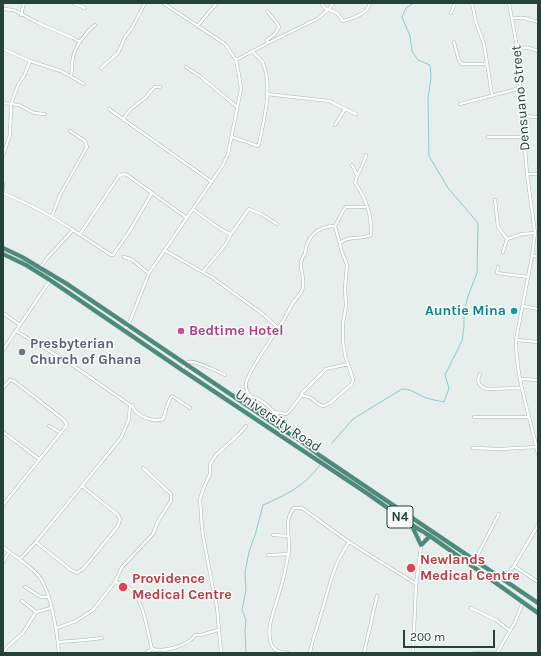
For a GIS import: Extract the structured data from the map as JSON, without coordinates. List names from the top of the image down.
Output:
{
  "streets": {
    "highway": ["University Road", "N4"],
    "street": ["Densuano Street"]
  },
  "places": [
    "Auntie Mina",
    "Bedtime Hotel",
    "Presbyterian Church of Ghana",
    "Newlands Medical Centre",
    "Providence Medical Centre"
  ],
  "scale_bar": "200 m"
}
